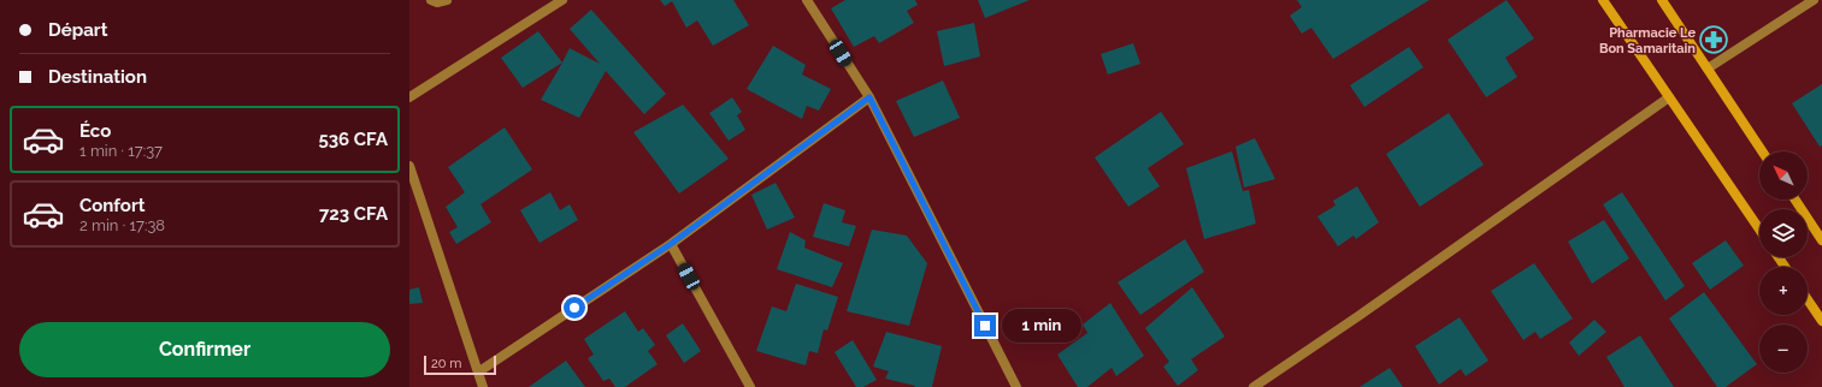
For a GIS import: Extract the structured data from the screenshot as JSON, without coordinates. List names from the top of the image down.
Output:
{
  "places": {
    "pharmacy": ["Pharmacie Le Bon Samaritain"]
  },
  "scale_bar": "20 m",
  "north": "top left",
  "page": {
    "banner": ["Départ", "Destination"],
    "list": [
      {
        "name": "Éco",
        "note": "1 min · 17:37",
        "value": "536 CFA"
      },
      {
        "name": "Confort",
        "note": "2 min · 17:38",
        "value": "723 CFA"
      }
    ],
    "map_buttons": ["+", "−"],
    "bubble": "1 min",
    "buttons": "Confirmer",
    "scale": "20 m"
  }
}
